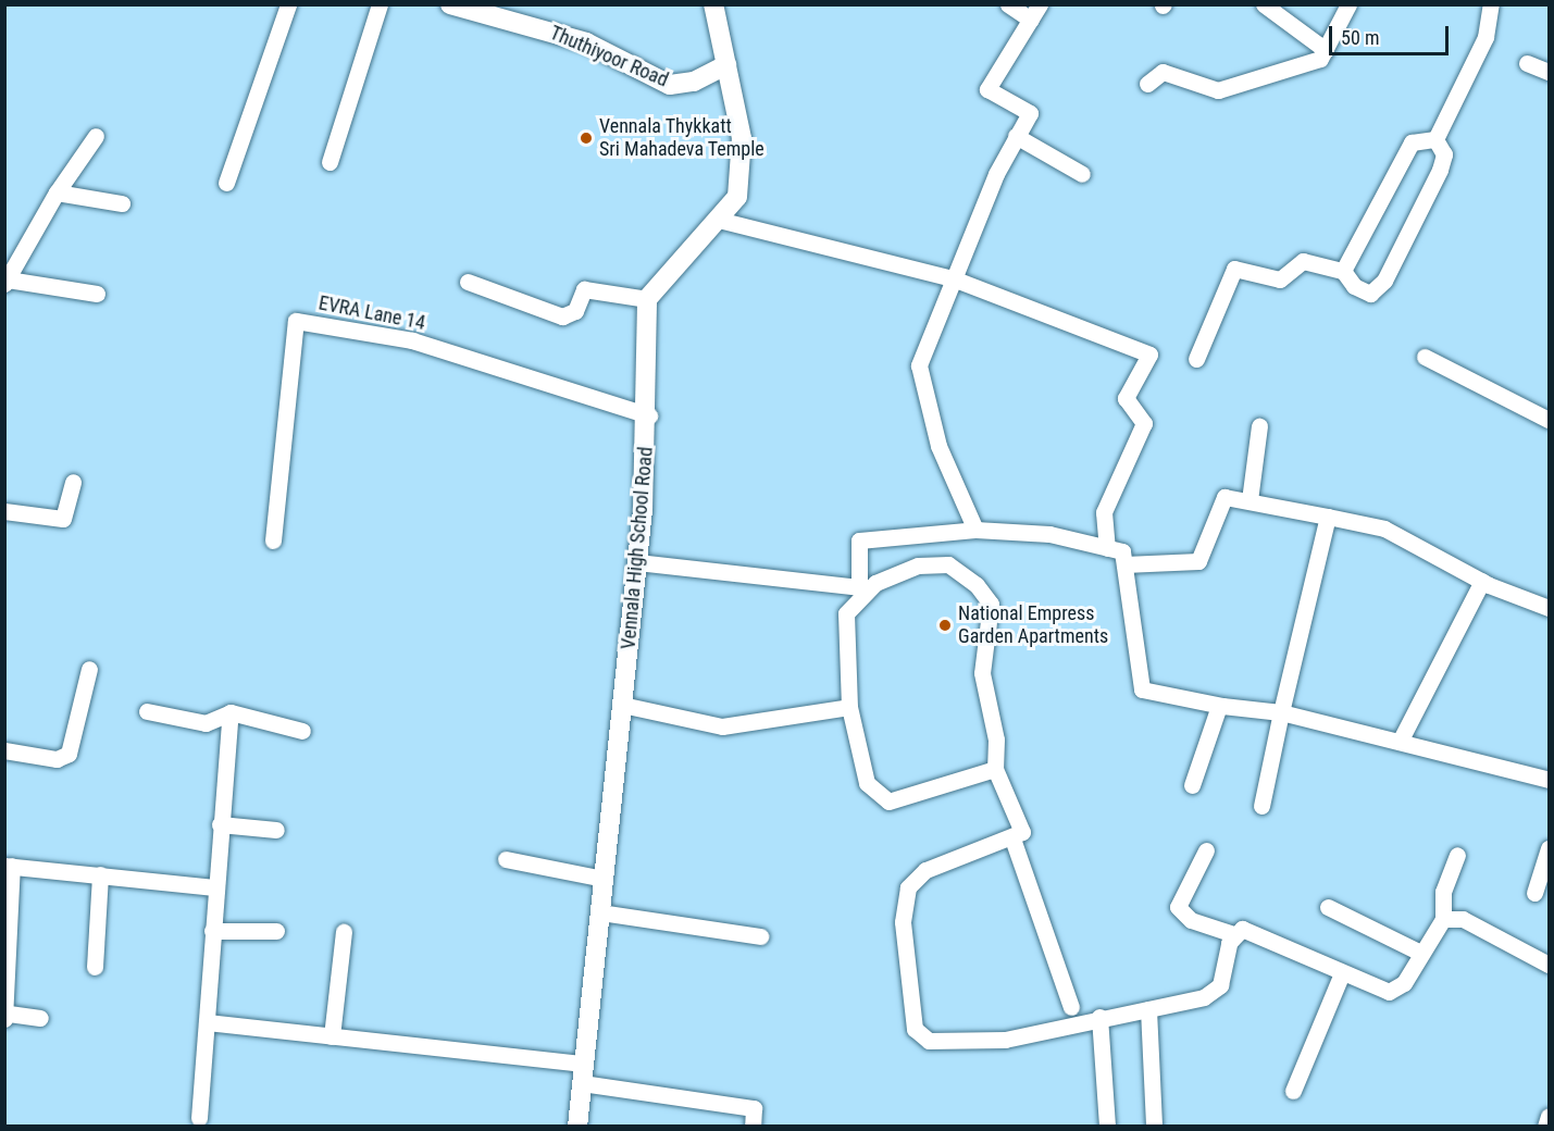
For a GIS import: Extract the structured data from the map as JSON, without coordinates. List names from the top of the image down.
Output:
{
  "streets": {
    "main road": ["Thuthiyoor Road", "Vennala High School Road"],
    "street": ["EVRA Lane 14"]
  },
  "crossings": [
    ["EVRA Lane 14", "Vennala High School Road"]
  ],
  "places": ["Vennala Thykkatt Sri Mahadeva Temple", "National Empress Garden Apartments"],
  "scale_bar": "50 m"
}
